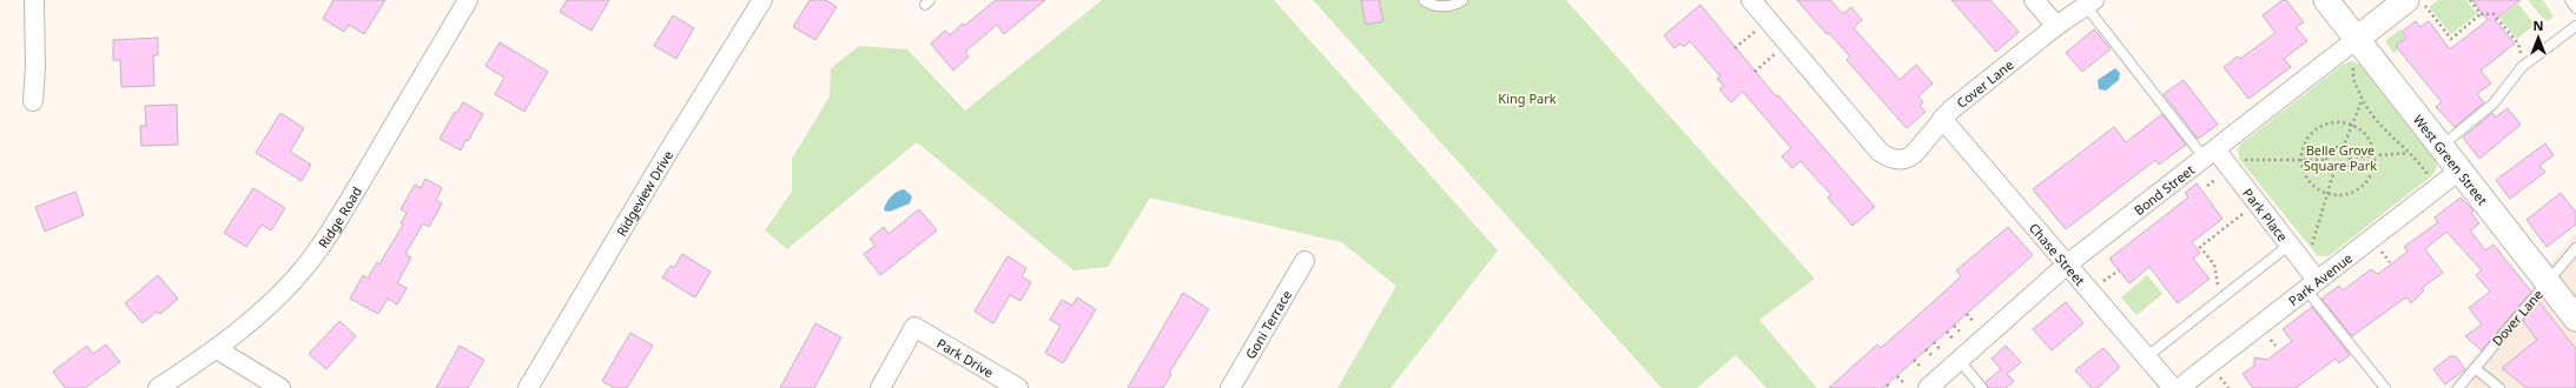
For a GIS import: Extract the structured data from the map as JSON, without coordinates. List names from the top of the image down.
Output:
{
  "streets": {
    "street": [
      "Cover Lane",
      "West Green Street",
      "Bond Street",
      "Ridgeview Drive",
      "Park Place",
      "Ridge Road",
      "Chase Street",
      "Park Avenue",
      "Goni Terrace",
      "Park Drive"
    ],
    "lane": ["Dover Lane"]
  },
  "crossings": [
    ["Cover Lane", "Chase Street"],
    ["West Green Street", "Bond Street"],
    ["West Green Street", "Park Avenue"],
    ["West Green Street", "Dover Lane"],
    ["Bond Street", "Park Place"],
    ["Bond Street", "Chase Street"],
    ["Park Place", "Park Avenue"]
  ],
  "parks": ["King Park", "Belle Grove Square Park"],
  "north": "top"
}
